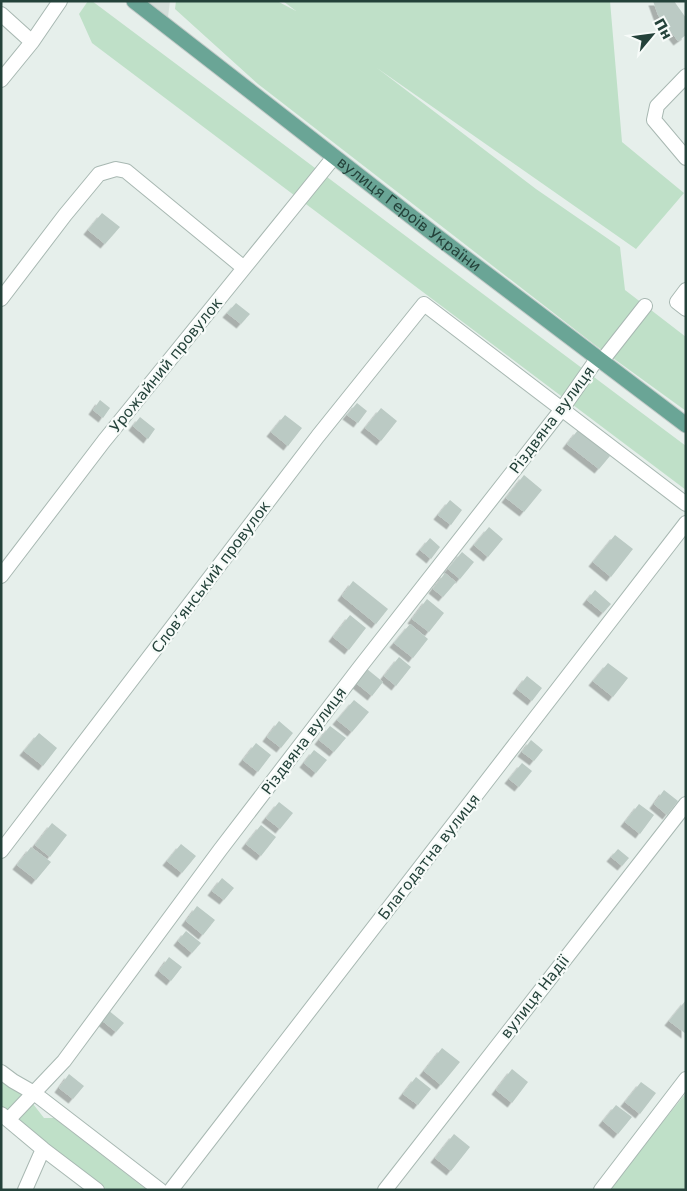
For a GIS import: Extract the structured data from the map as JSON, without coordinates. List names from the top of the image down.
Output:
{
  "streets": {
    "main road": ["вулиця Героїв України"],
    "street": [
      "Урожайний провулок",
      "Різдвяна вулиця",
      "Словʼянський провулок",
      "Благодатна вулиця",
      "вулиця Надії"
    ]
  },
  "crossings": [
    ["вулиця Героїв України", "Урожайний провулок"],
    ["вулиця Героїв України", "Різдвяна вулиця"],
    ["Різдвяна вулиця", "Словʼянський провулок"]
  ],
  "north": "top right"
}
